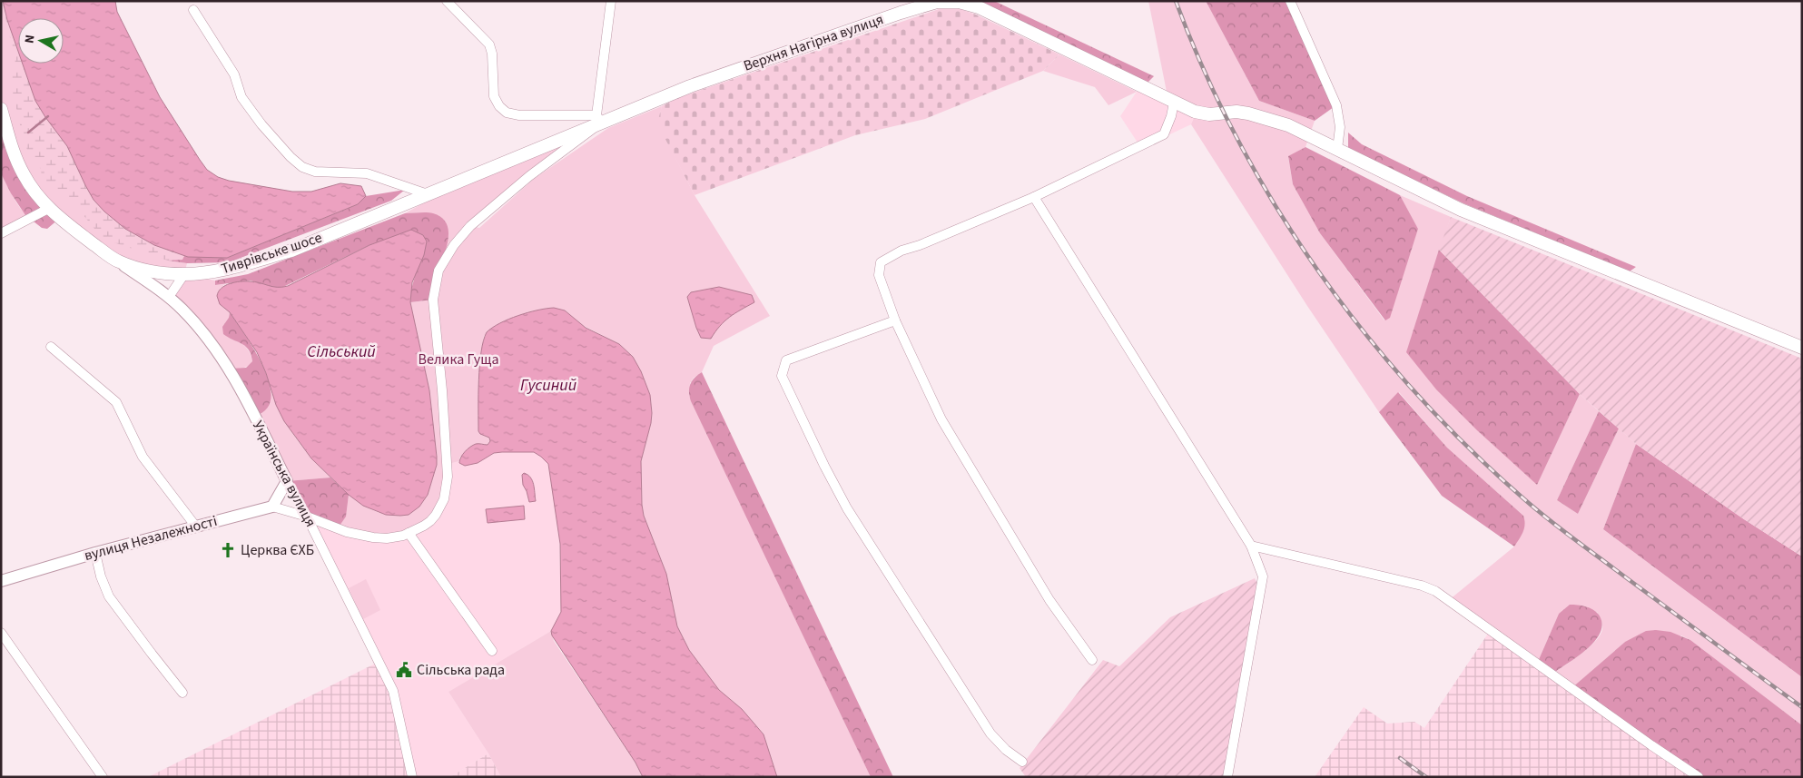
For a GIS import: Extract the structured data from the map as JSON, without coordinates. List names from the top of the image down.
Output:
{
  "streets": {
    "main road": ["Верхня Нагірна вулиця", "Тиврівське шосе"],
    "street": ["Українська вулиця", "вулиця Незалежності"]
  },
  "crossings": [
    ["Верхня Нагірна вулиця", "Тиврівське шосе"],
    ["Тиврівське шосе", "Українська вулиця"]
  ],
  "water": ["Сільський", "Гусиний"],
  "parks": ["Велика Гуща"],
  "places": {
    "church": ["Церква ЄХБ"],
    "public building": ["Сільська рада"]
  },
  "north": "left"
}
